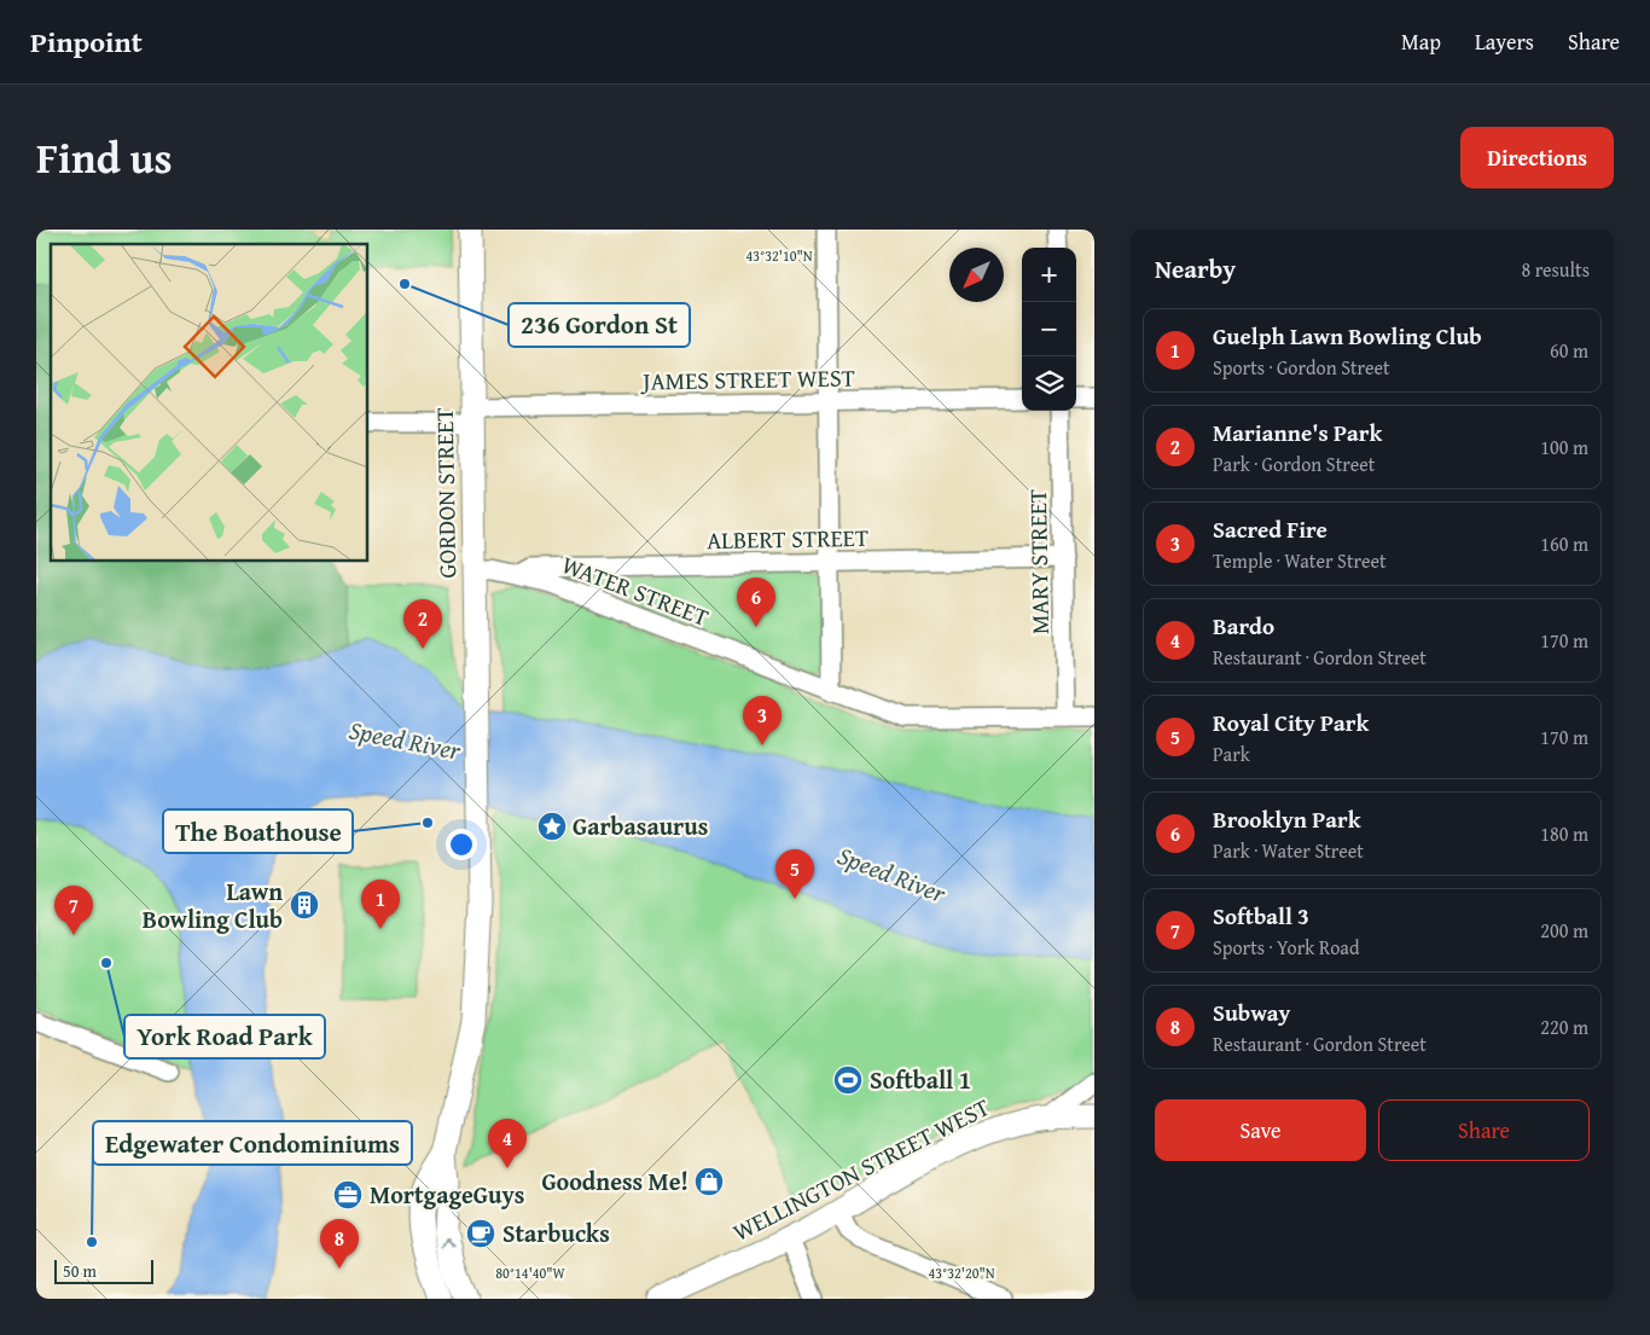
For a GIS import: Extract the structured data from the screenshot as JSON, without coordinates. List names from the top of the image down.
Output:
{
  "streets": {
    "main road": ["GORDON STREET", "WELLINGTON STREET WEST"],
    "street": [
      "JAMES STREET WEST",
      "ALBERT STREET",
      "MARY STREET",
      "WATER STREET"
    ]
  },
  "crossings": [
    ["JAMES STREET WEST", "GORDON STREET"],
    ["GORDON STREET", "WATER STREET"],
    ["ALBERT STREET", "MARY STREET"],
    ["ALBERT STREET", "WATER STREET"],
    ["MARY STREET", "WATER STREET"]
  ],
  "water": ["Speed River"],
  "places": {
    "other": [
      "236 Gordon St",
      "The Boathouse",
      "York Road Park",
      "Edgewater Condominiums"
    ],
    "place": ["Garbasaurus"],
    "building": ["Lawn Bowling Club"],
    "sports": ["Softball 1"],
    "shop": ["Goodness Me!"],
    "office": ["MortgageGuys"],
    "cafe": ["Starbucks"]
  },
  "scale_bar": "50 m",
  "north": "bottom left",
  "page": {
    "header": "Pinpoint",
    "nav": ["Map", "Layers", "Share"],
    "title": "Find us",
    "buttons": [
      "Directions",
      ["Save", "Share"]
    ],
    "heading": ["Nearby", "8 results"],
    "map_buttons": ["+", "−"],
    "list": [
      {
        "mark": "1",
        "name": "Guelph Lawn Bowling Club",
        "note": "Sports · Gordon Street",
        "value": "60 m"
      },
      {
        "mark": "2",
        "name": "Marianne's Park",
        "note": "Park · Gordon Street",
        "value": "100 m"
      },
      {
        "mark": "3",
        "name": "Sacred Fire",
        "note": "Temple · Water Street",
        "value": "160 m"
      },
      {
        "mark": "4",
        "name": "Bardo",
        "note": "Restaurant · Gordon Street",
        "value": "170 m"
      },
      {
        "mark": "5",
        "name": "Royal City Park",
        "note": "Park",
        "value": "170 m"
      },
      {
        "mark": "6",
        "name": "Brooklyn Park",
        "note": "Park · Water Street",
        "value": "180 m"
      },
      {
        "mark": "7",
        "name": "Softball 3",
        "note": "Sports · York Road",
        "value": "200 m"
      },
      {
        "mark": "8",
        "name": "Subway",
        "note": "Restaurant · Gordon Street",
        "value": "220 m"
      }
    ],
    "pins": [
      "6",
      "2",
      "3",
      "5",
      "1",
      "7",
      "4",
      "8"
    ],
    "scale": "50 m"
  },
  "coordinates": ["43°32'10\"N", "80°14'40\"W", "43°32'20\"N"]
}
